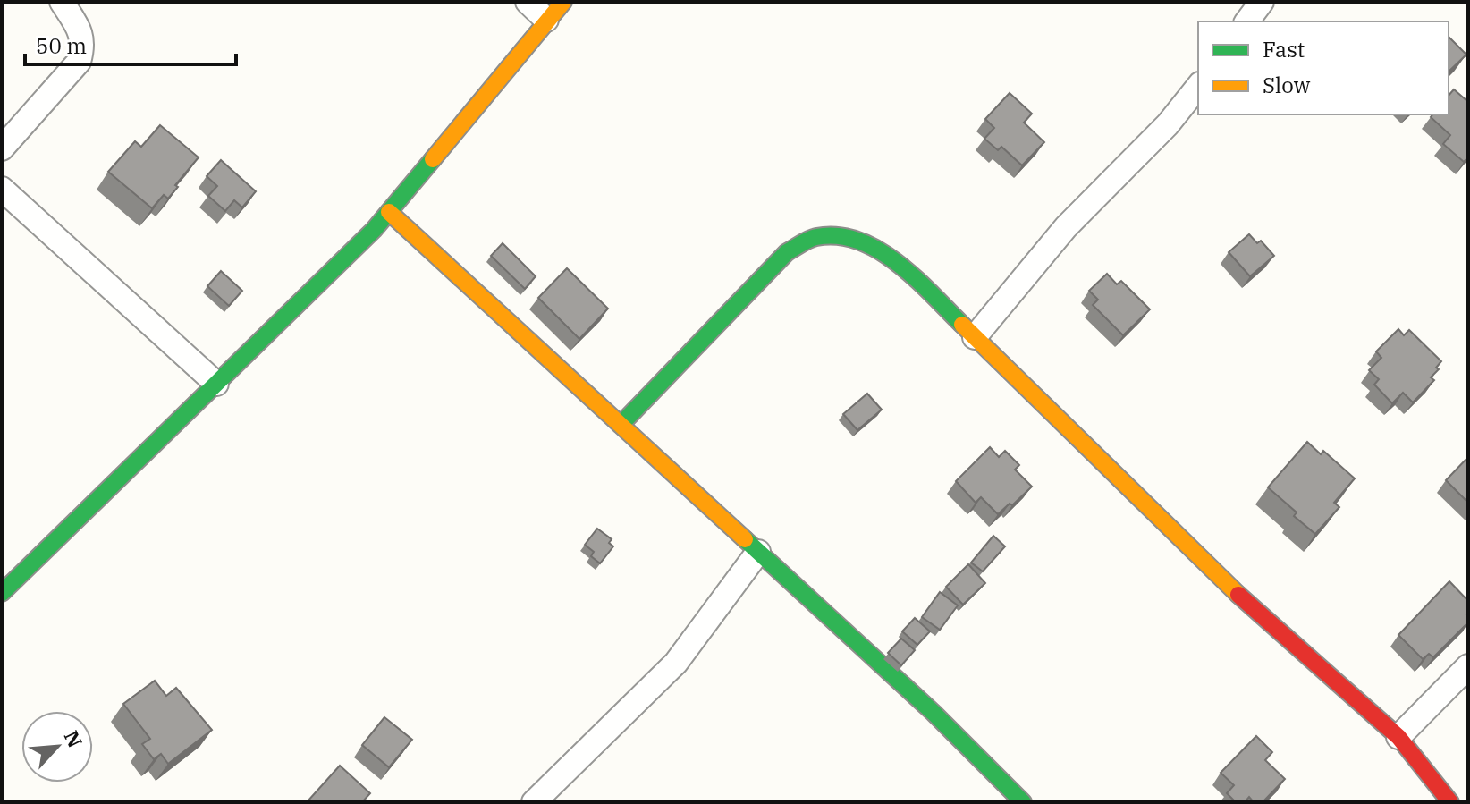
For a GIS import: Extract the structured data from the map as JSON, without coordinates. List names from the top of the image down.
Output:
{
  "legend": ["Fast", "Slow"],
  "scale_bar": "50 m",
  "north": "top right"
}
